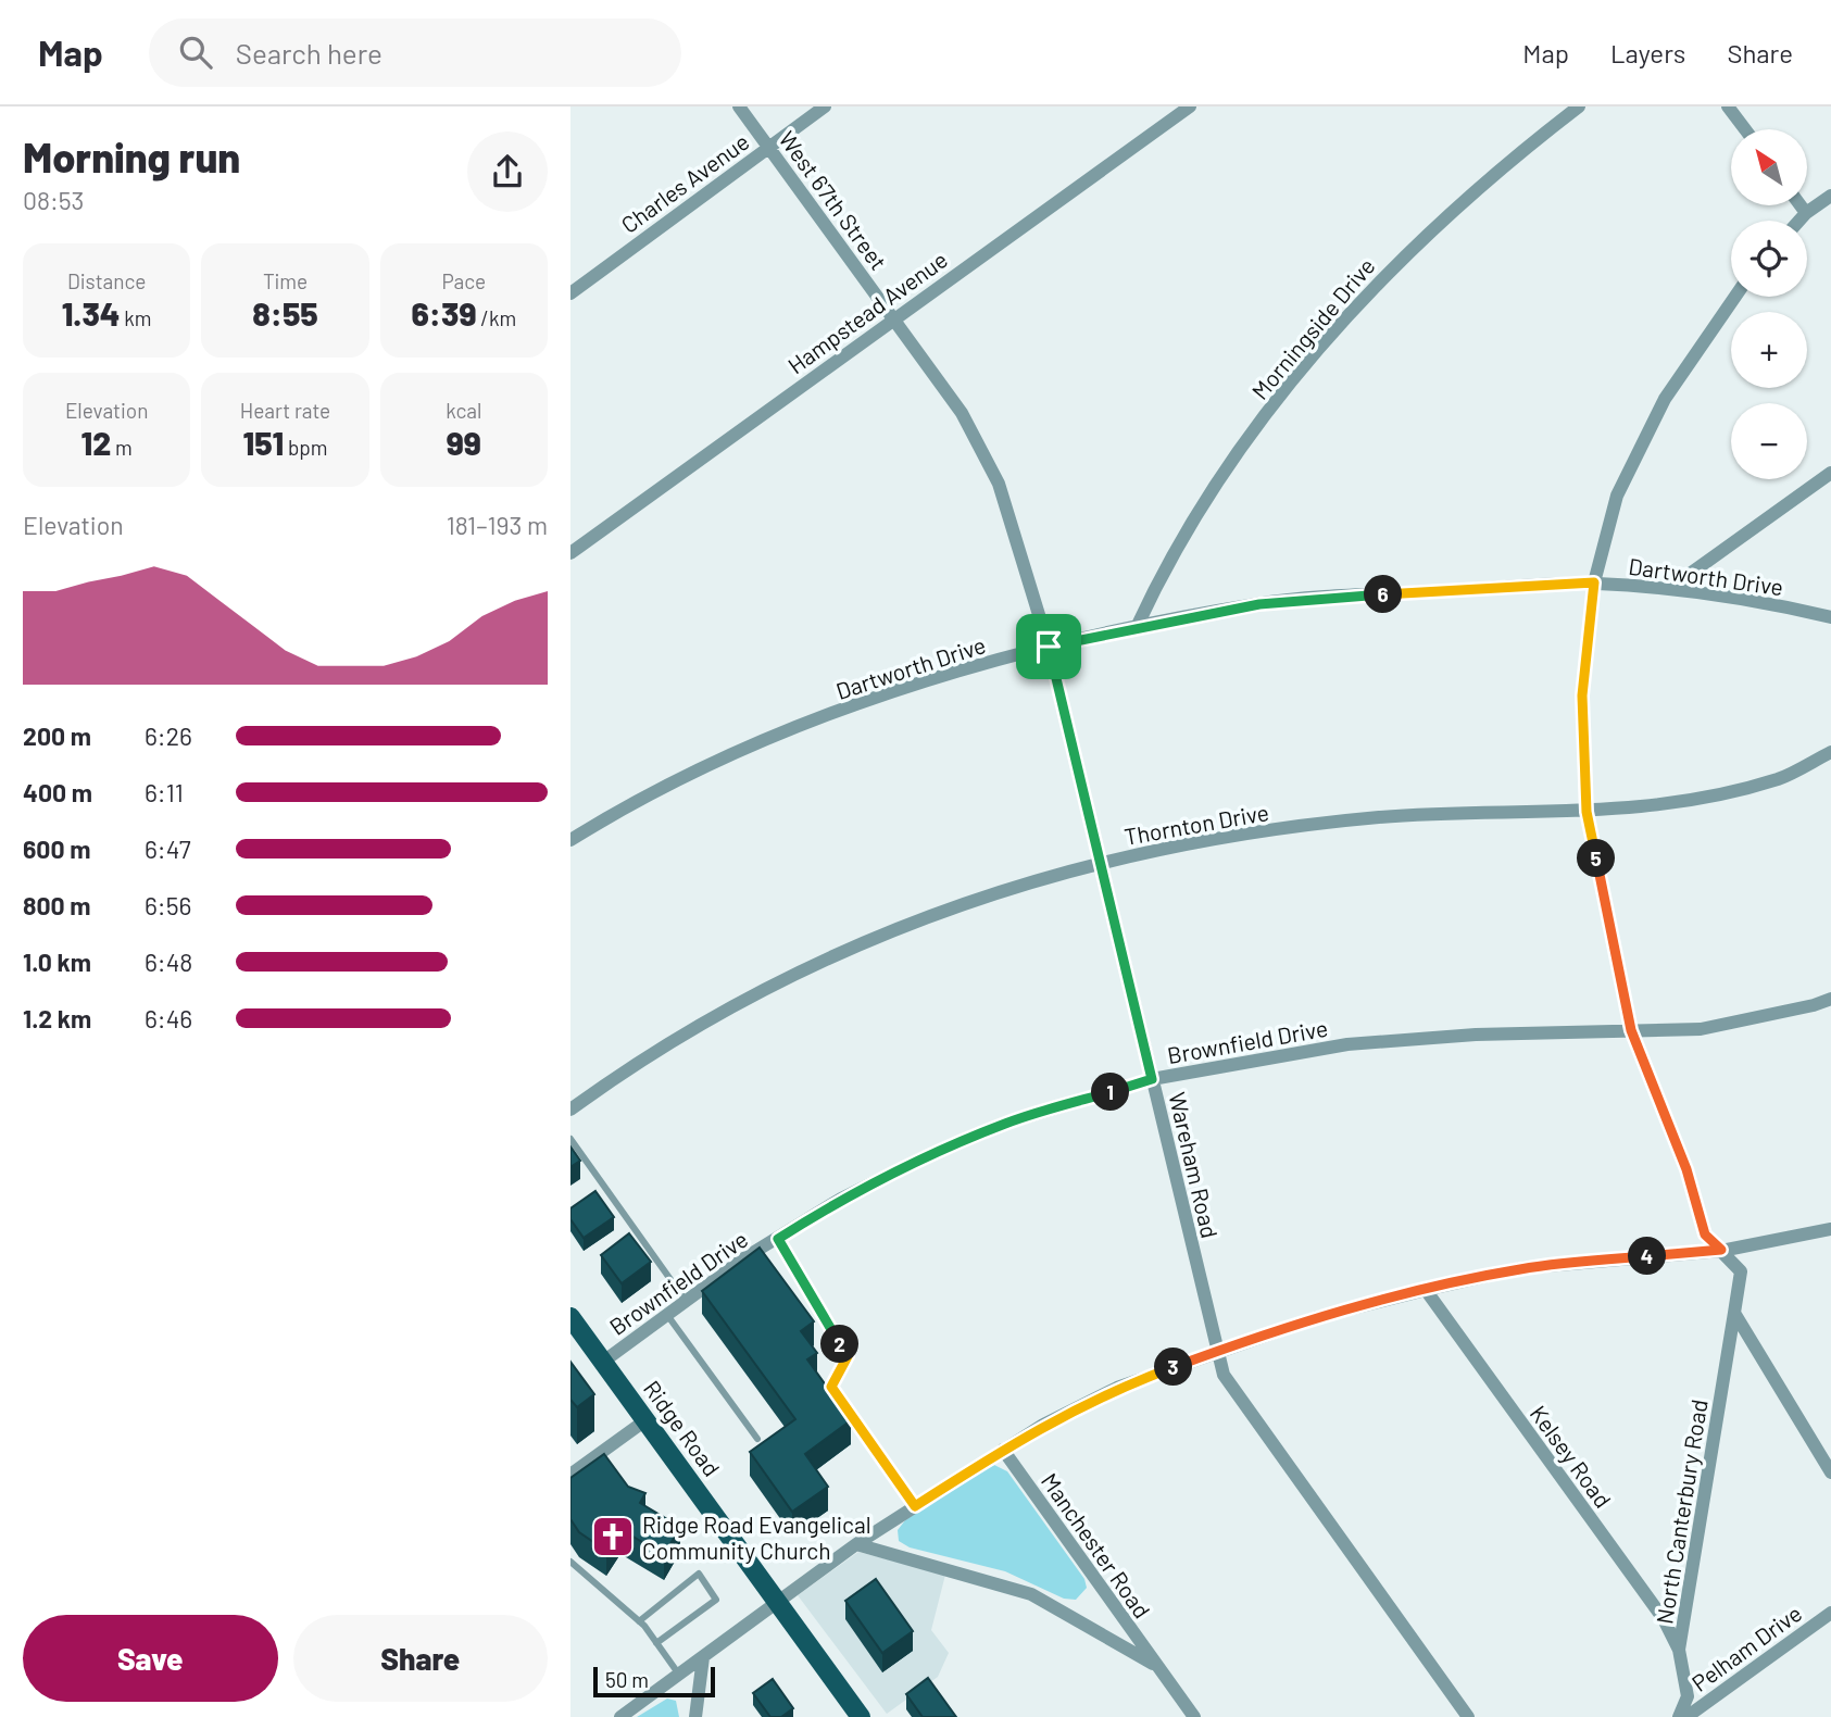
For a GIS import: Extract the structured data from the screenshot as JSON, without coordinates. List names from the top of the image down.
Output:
{
  "streets": {
    "main road": ["Ridge Road"],
    "street": [
      "Charles Avenue",
      "West 67th Street",
      "Hampstead Avenue",
      "Morningside Drive",
      "Dartworth Drive",
      "Thornton Drive",
      "Brownfield Drive",
      "Wareham Road",
      "Kelsey Road",
      "North Canterbury Road",
      "Manchester Road",
      "Pelham Drive"
    ]
  },
  "crossings": [
    ["Charles Avenue", "West 67th Street"],
    ["West 67th Street", "Hampstead Avenue"],
    ["West 67th Street", "Wareham Road"],
    ["Hampstead Avenue", "Wareham Road"],
    ["Morningside Drive", "Dartworth Drive"],
    ["Dartworth Drive", "Wareham Road"],
    ["Thornton Drive", "Wareham Road"],
    ["Brownfield Drive", "Wareham Road"],
    ["Brownfield Drive", "Ridge Road"],
    ["Kelsey Road", "North Canterbury Road"]
  ],
  "places": {
    "church": ["Ridge Road Evangelical Community Church"]
  },
  "scale_bar": "50 m",
  "north": "top left",
  "page": {
    "header": "Map",
    "search": "Search here",
    "nav": ["Map", "Layers", "Share"],
    "heading": ["Morning run", "08:53"],
    "map_buttons": ["+", "−"],
    "stats": [
      ["Distance", "1.34 km"],
      ["Time", "8:55"],
      ["Pace", "6:39 /km"],
      ["Elevation", "12 m"],
      ["Heart rate", "151 bpm"],
      ["kcal", "99"]
    ],
    "chart": ["Elevation", "181–193 m"],
    "pins": [
      "6",
      "5",
      "1",
      "4",
      "2",
      "3"
    ],
    "list": [
      {
        "name": "200 m",
        "note": "6:26"
      },
      {
        "name": "400 m",
        "note": "6:11"
      },
      {
        "name": "600 m",
        "note": "6:47"
      },
      {
        "name": "800 m",
        "note": "6:56"
      },
      {
        "name": "1.0 km",
        "note": "6:48"
      },
      {
        "name": "1.2 km",
        "note": "6:46"
      }
    ],
    "buttons": ["Save", "Share"],
    "scale": "50 m"
  }
}
